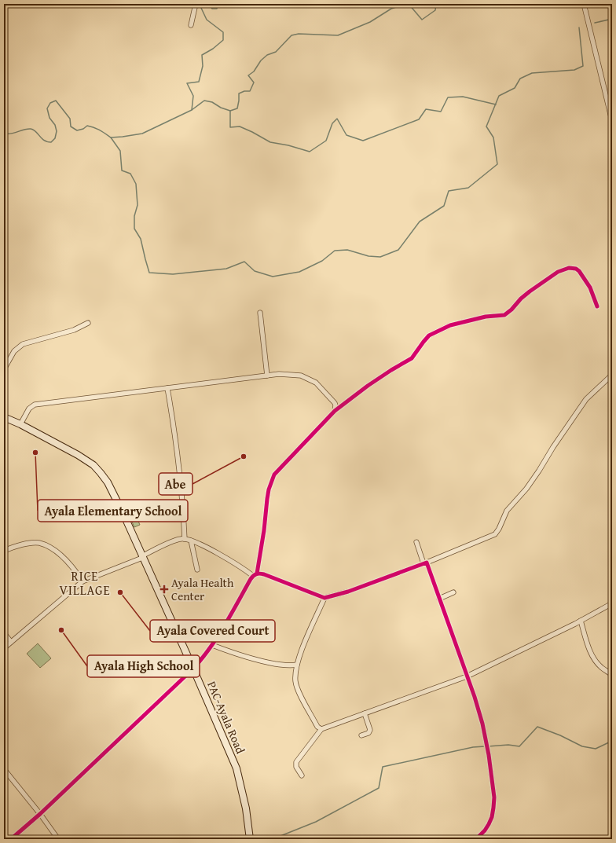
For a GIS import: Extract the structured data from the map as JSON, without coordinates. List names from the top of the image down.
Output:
{
  "streets": {
    "street": ["PAC-Ayala Road"]
  },
  "districts": ["RICE VILLAGE"],
  "places": {
    "other": [
      "Ayala Elementary School",
      "Abe",
      "Ayala Covered Court",
      "Ayala High School"
    ],
    "health": ["Ayala Health Center"]
  }
}
